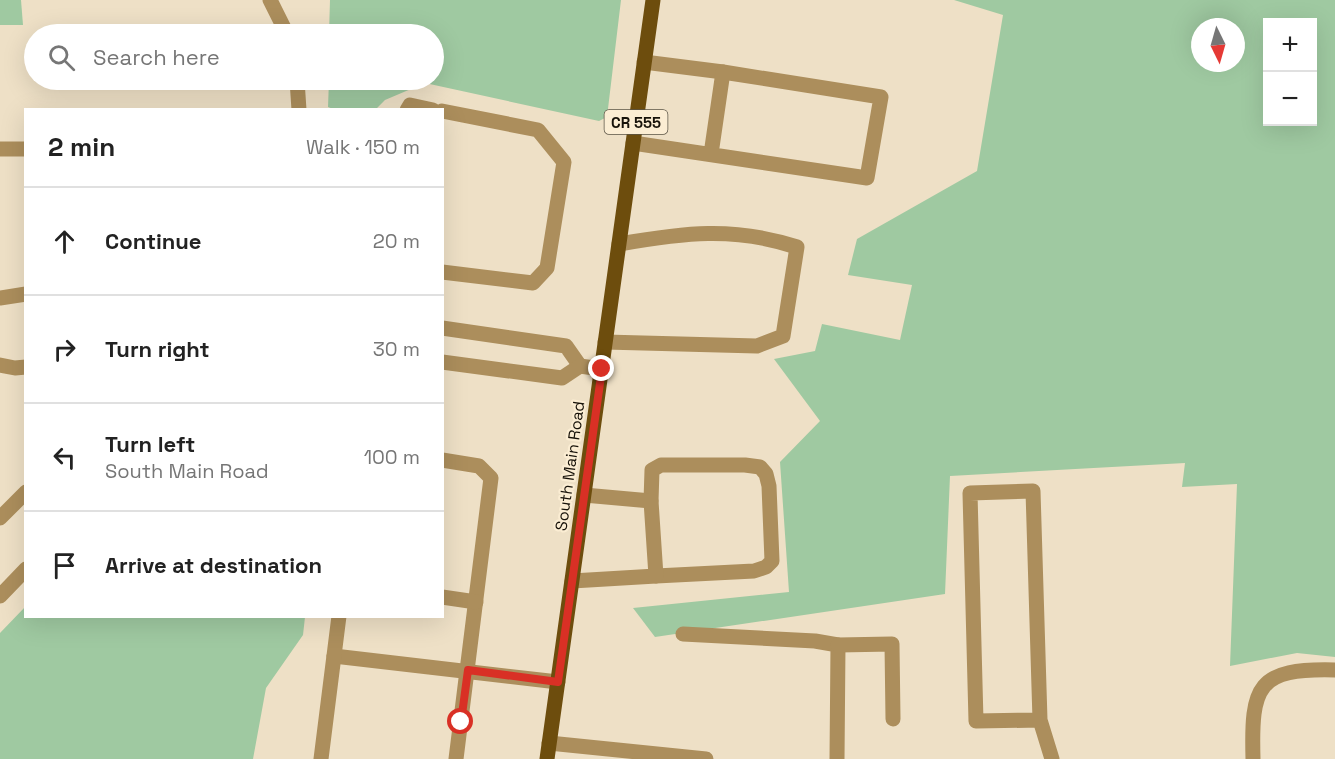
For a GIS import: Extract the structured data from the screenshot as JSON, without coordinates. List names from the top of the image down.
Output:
{
  "streets": {
    "main road": ["CR 555", "South Main Road"]
  },
  "north": "bottom",
  "page": {
    "map_buttons": ["+", "−"],
    "search": "Search here",
    "heading": ["2 min", "Walk · 150 m"],
    "list": [
      ["Continue", "20 m"],
      ["Turn right", "30 m"],
      ["Turn left", "South Main Road", "100 m"],
      "Arrive at destination"
    ]
  }
}
